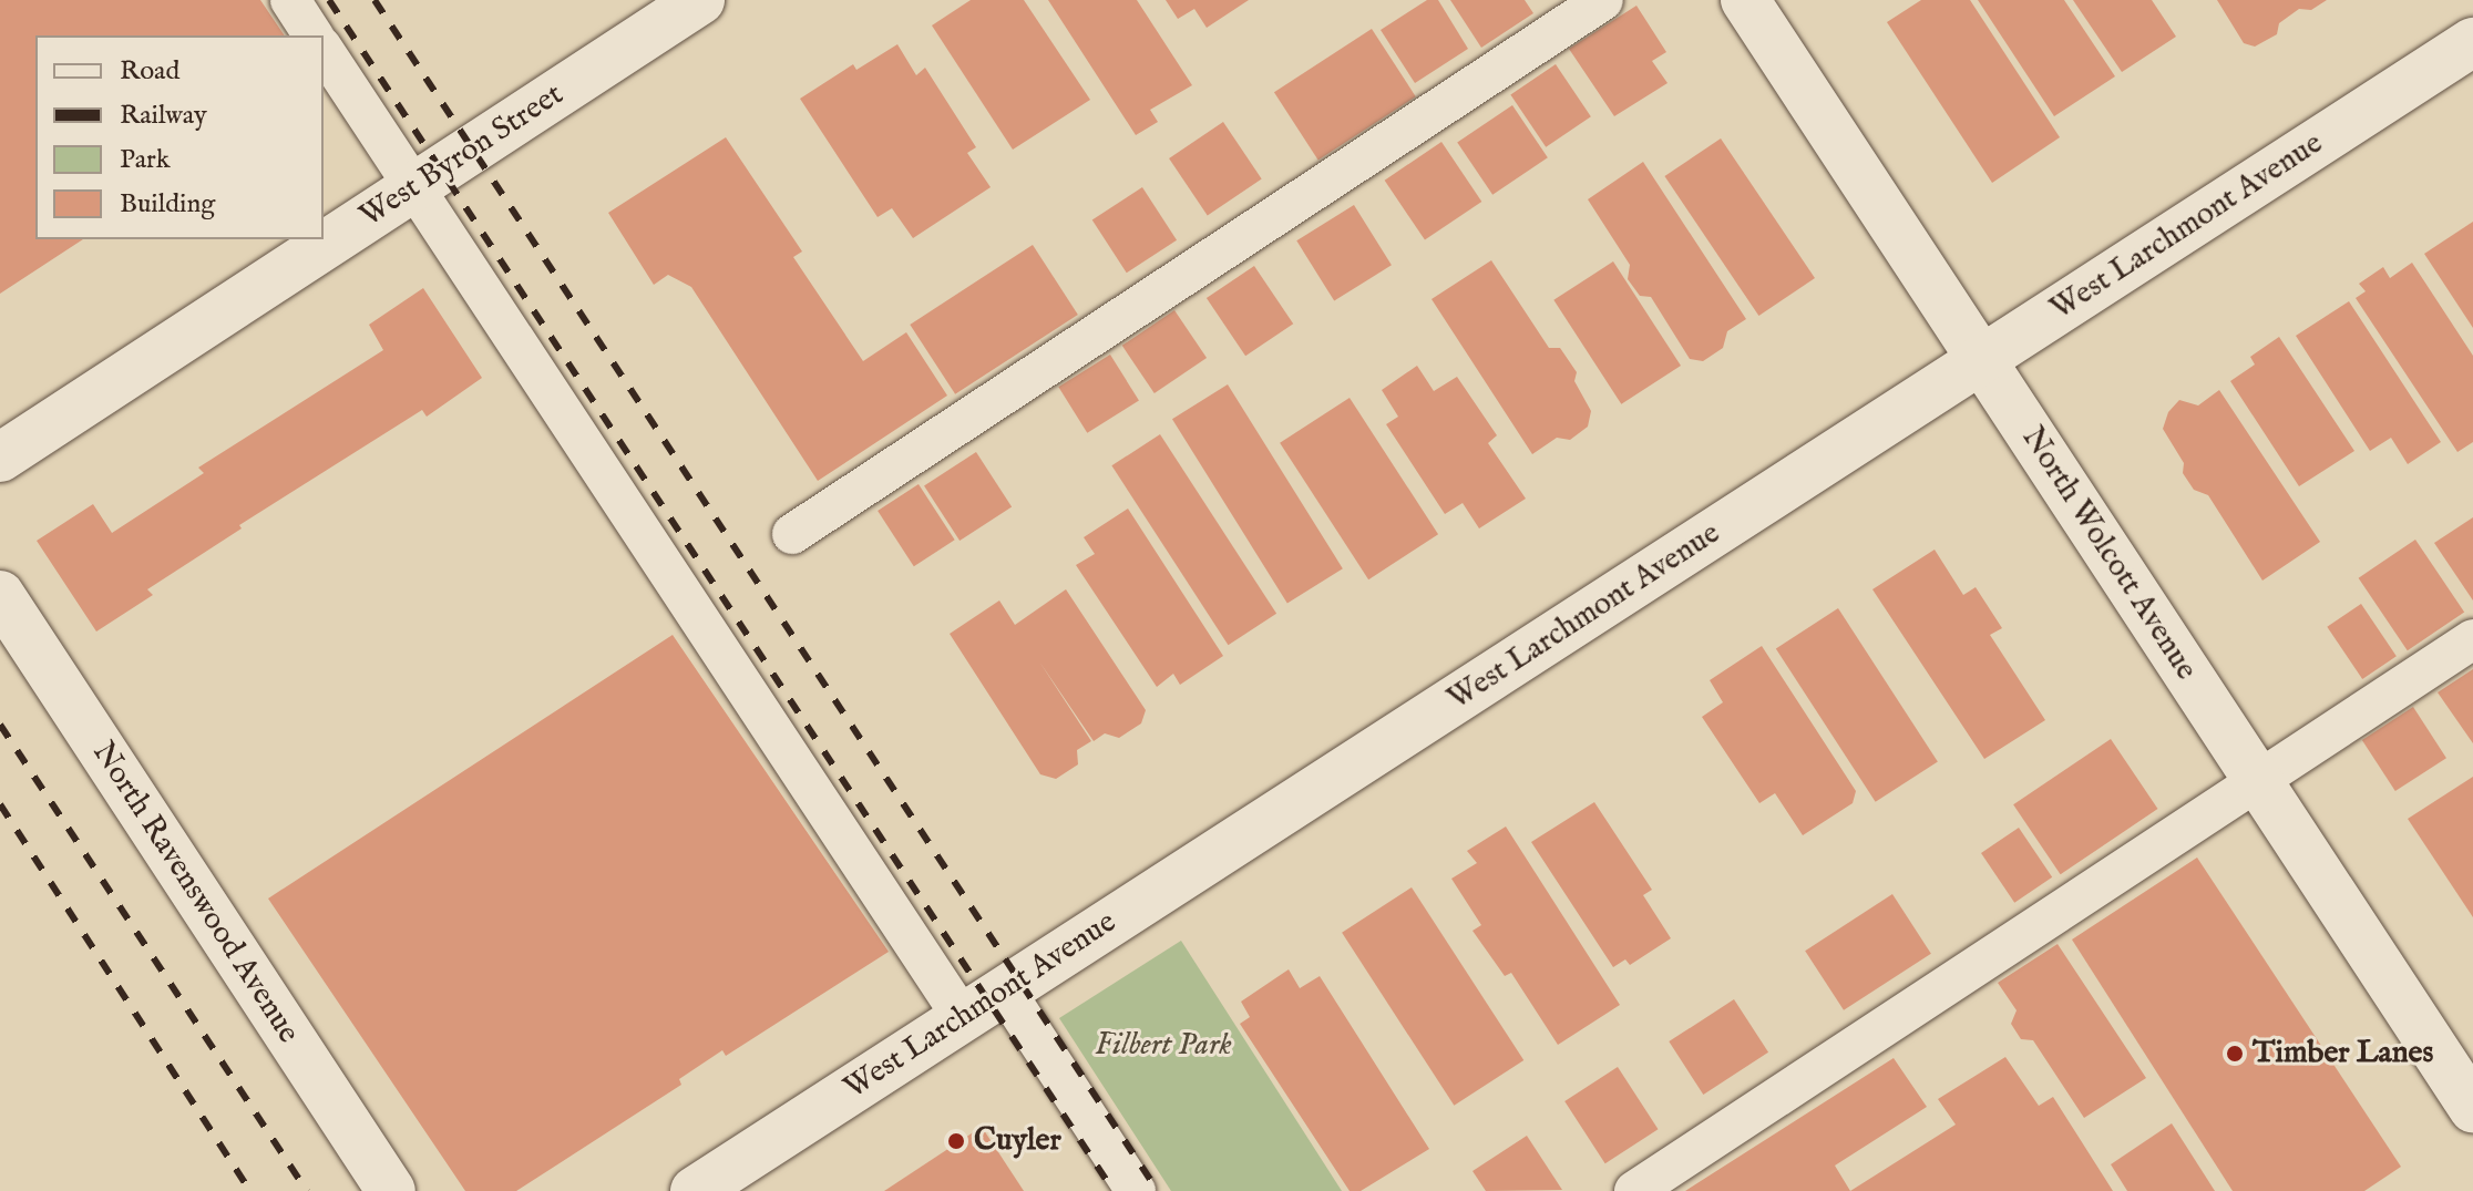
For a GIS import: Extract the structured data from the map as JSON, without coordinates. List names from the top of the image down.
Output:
{
  "streets": {
    "street": [
      "West Byron Street",
      "West Larchmont Avenue",
      "North Wolcott Avenue",
      "North Ravenswood Avenue"
    ]
  },
  "crossings": [
    ["West Larchmont Avenue", "North Wolcott Avenue"]
  ],
  "parks": ["Filbert Park"],
  "places": ["Timber Lanes", "Cuyler"],
  "legend": [
    "Road",
    "Railway",
    "Park",
    "Building"
  ]
}
